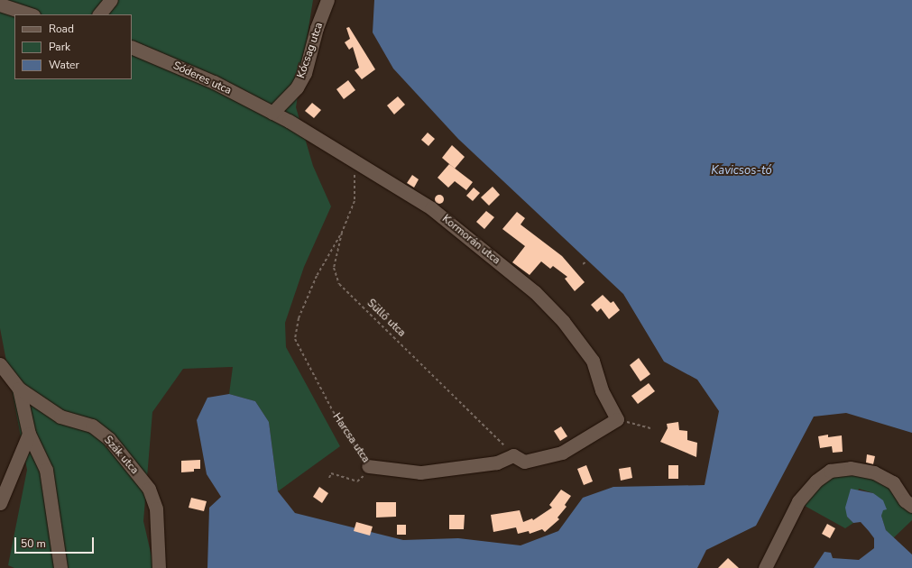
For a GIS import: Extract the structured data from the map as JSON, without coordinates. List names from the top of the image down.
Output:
{
  "streets": {
    "street": [
      "Kócsag utca",
      "Sóderes utca",
      "Kormorán utca",
      "Harcsa utca",
      "Szák utca"
    ],
    "path": ["Süllő utca"]
  },
  "crossings": [
    ["Kócsag utca", "Sóderes utca"],
    ["Kócsag utca", "Kormorán utca"],
    ["Sóderes utca", "Kormorán utca"],
    ["Kormorán utca", "Süllő utca"],
    ["Süllő utca", "Harcsa utca"]
  ],
  "water": ["Kavicsos-tó"],
  "legend": ["Road", "Park", "Water"],
  "scale_bar": "50 m"
}
